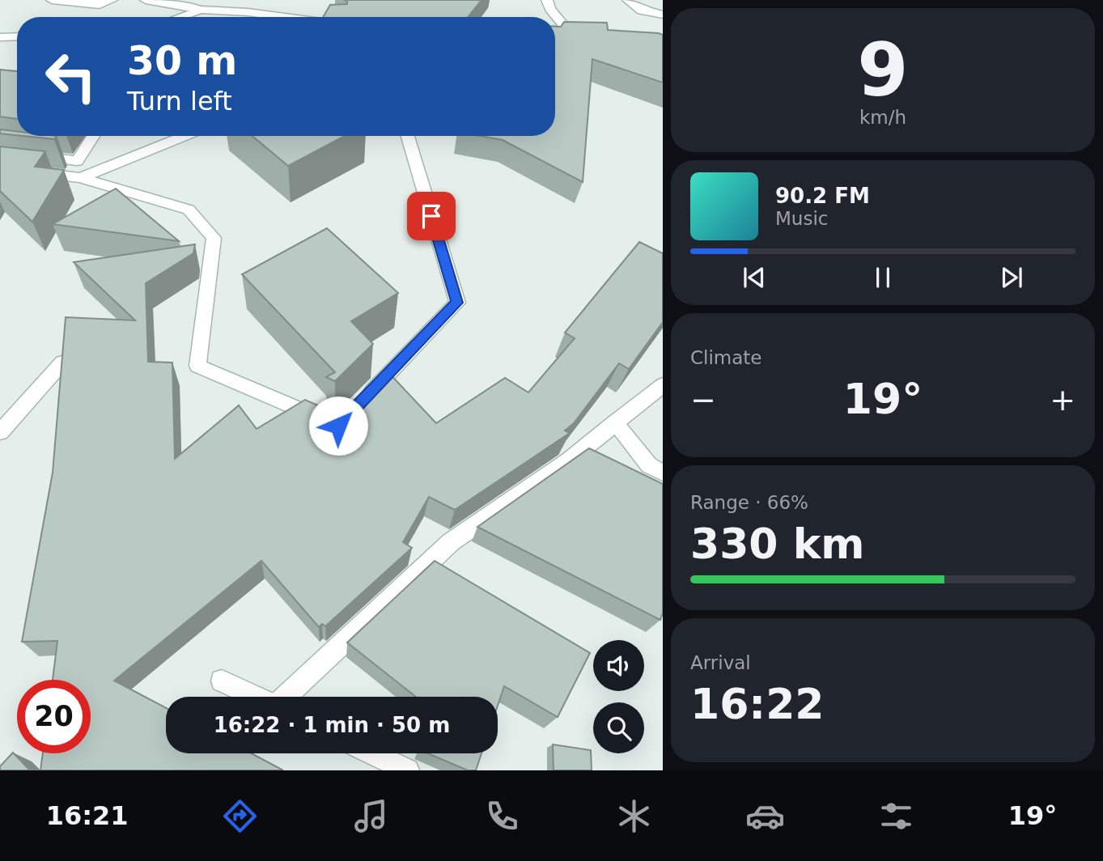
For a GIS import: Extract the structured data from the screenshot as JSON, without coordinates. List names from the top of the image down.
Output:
{
  "page": {
    "tile": [
      ["9", "km/h"],
      "Climate",
      ["Range · 66%", "330 km"],
      ["Arrival", "16:22"]
    ],
    "turn": ["30 m", "Turn left"],
    "song": ["90.2 FM", "Music"],
    "heat": ["−", "19°", "+"],
    "limit": "20",
    "trip": "16:22 · 1 min · 50 m",
    "tabs": ["16:21", "19°"]
  }
}
